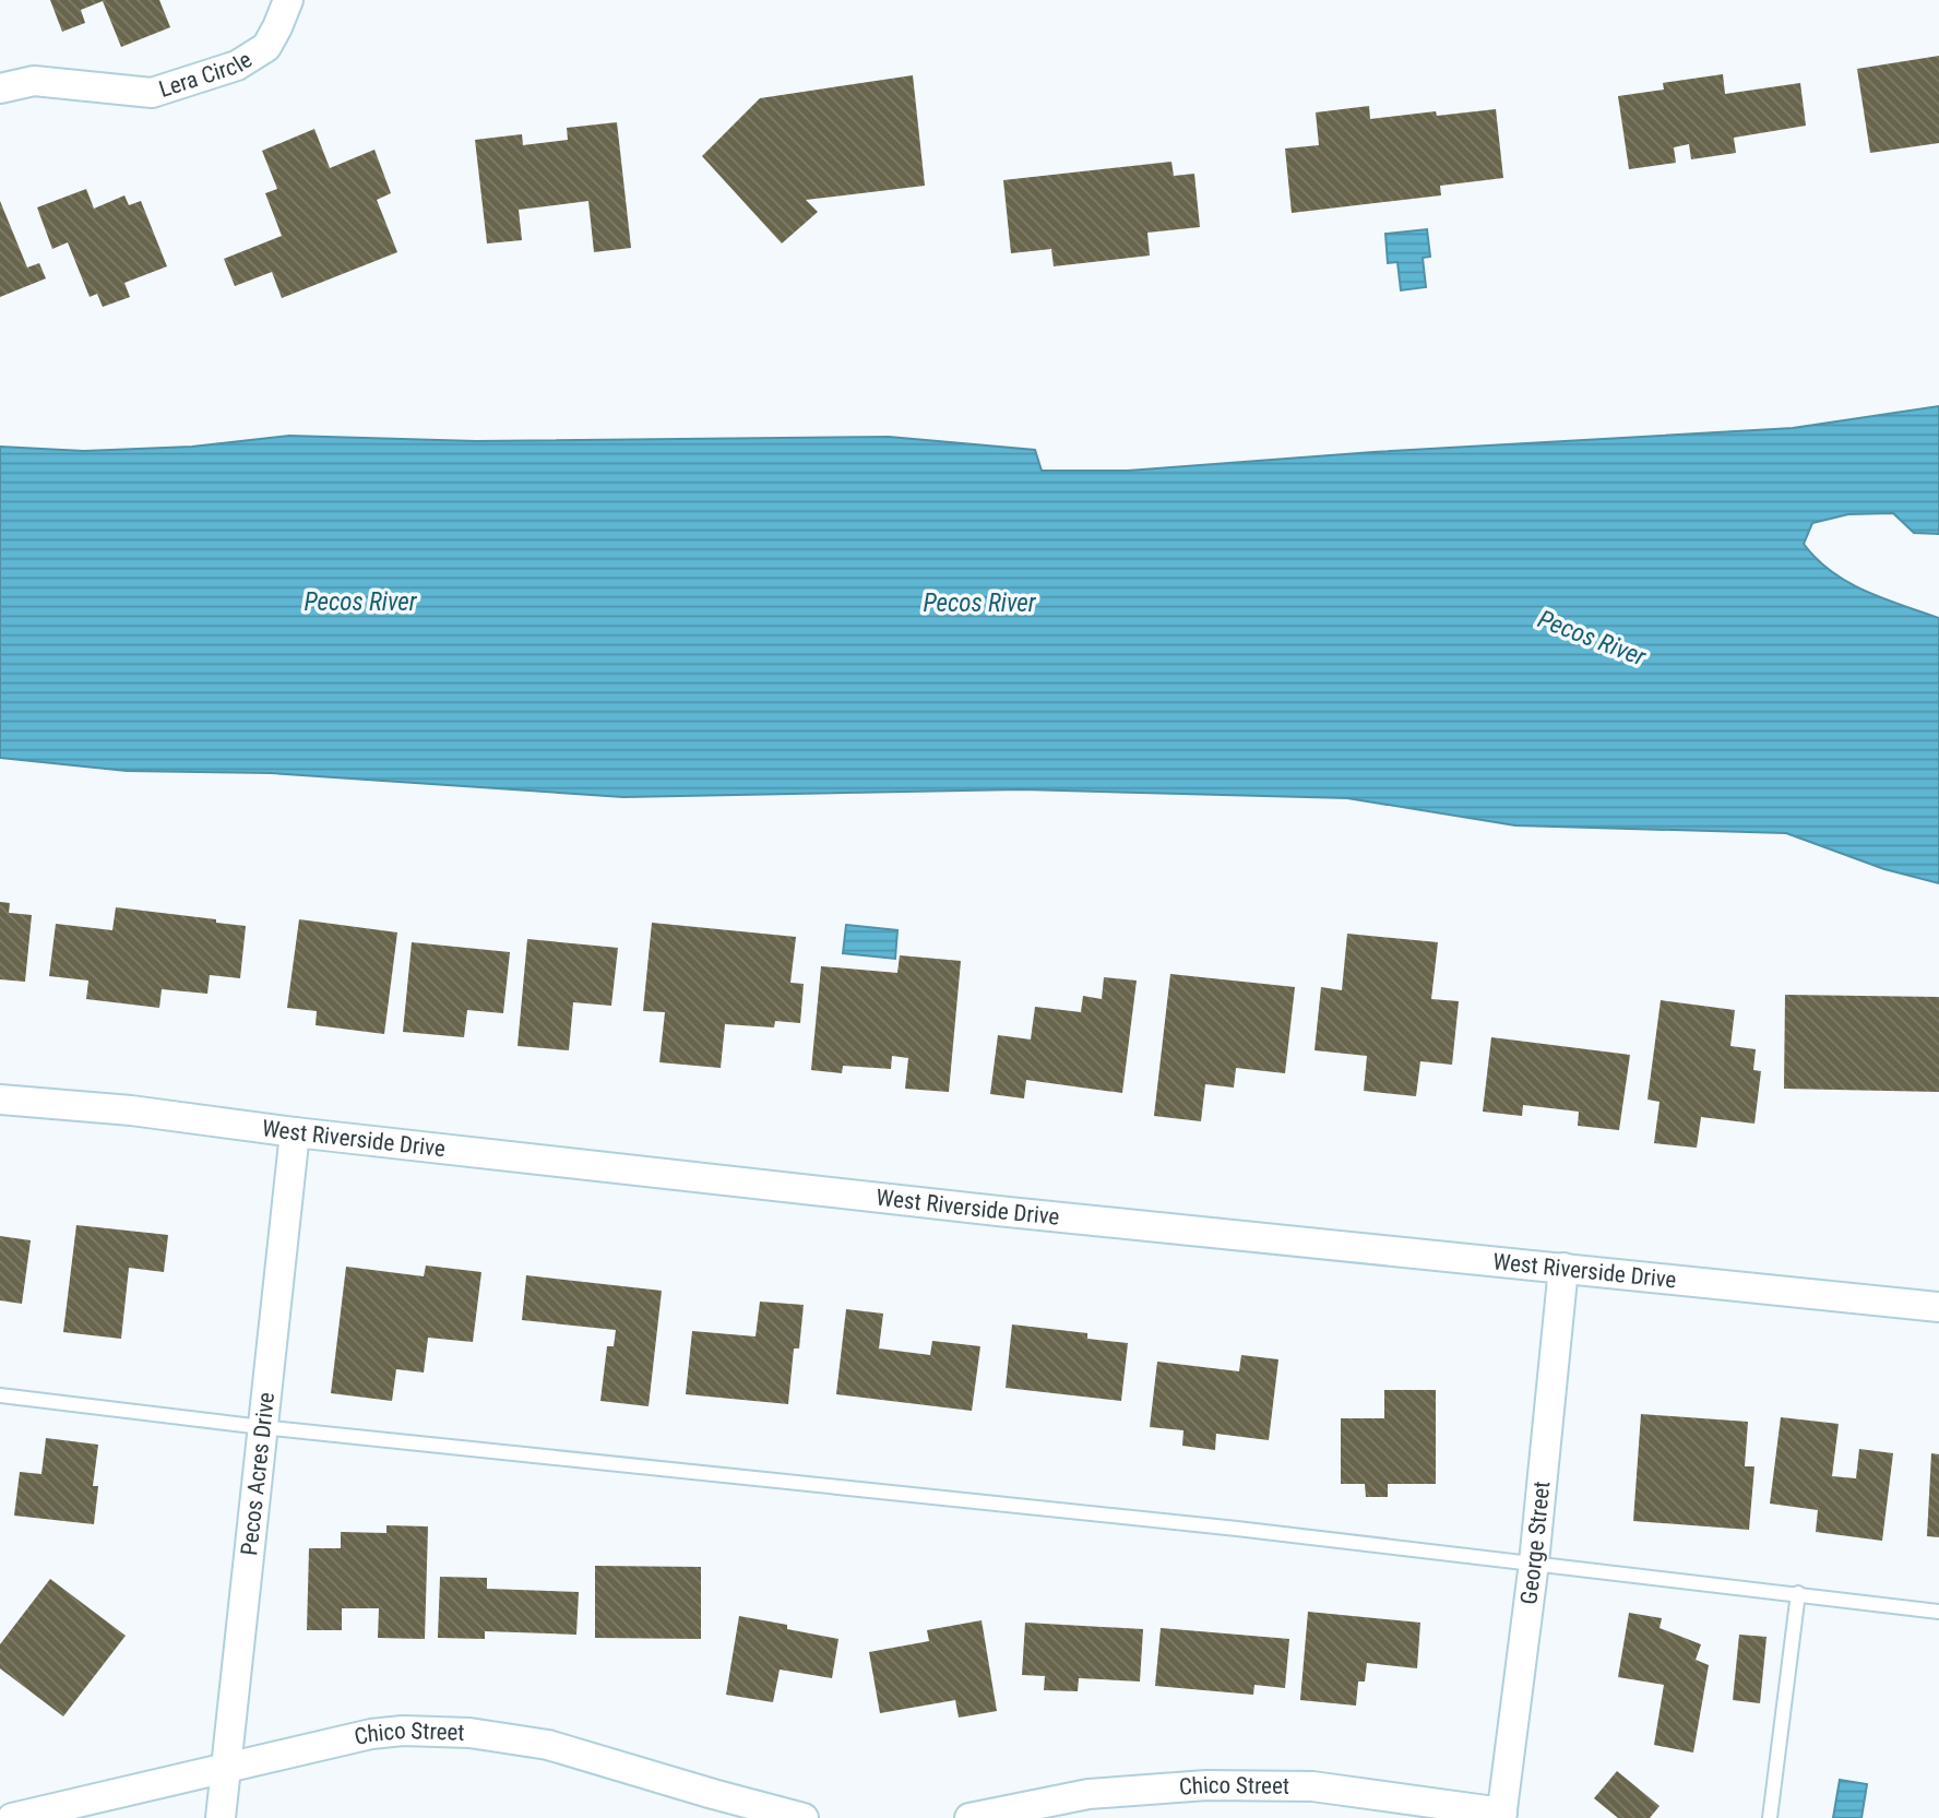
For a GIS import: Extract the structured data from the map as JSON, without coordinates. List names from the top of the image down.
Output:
{
  "streets": {
    "street": [
      "Lera Circle",
      "West Riverside Drive",
      "Pecos Acres Drive",
      "George Street",
      "Chico Street"
    ]
  },
  "crossings": [
    ["West Riverside Drive", "Pecos Acres Drive"],
    ["West Riverside Drive", "George Street"],
    ["Pecos Acres Drive", "Chico Street"],
    ["George Street", "Chico Street"]
  ],
  "water": ["Pecos River"]
}
